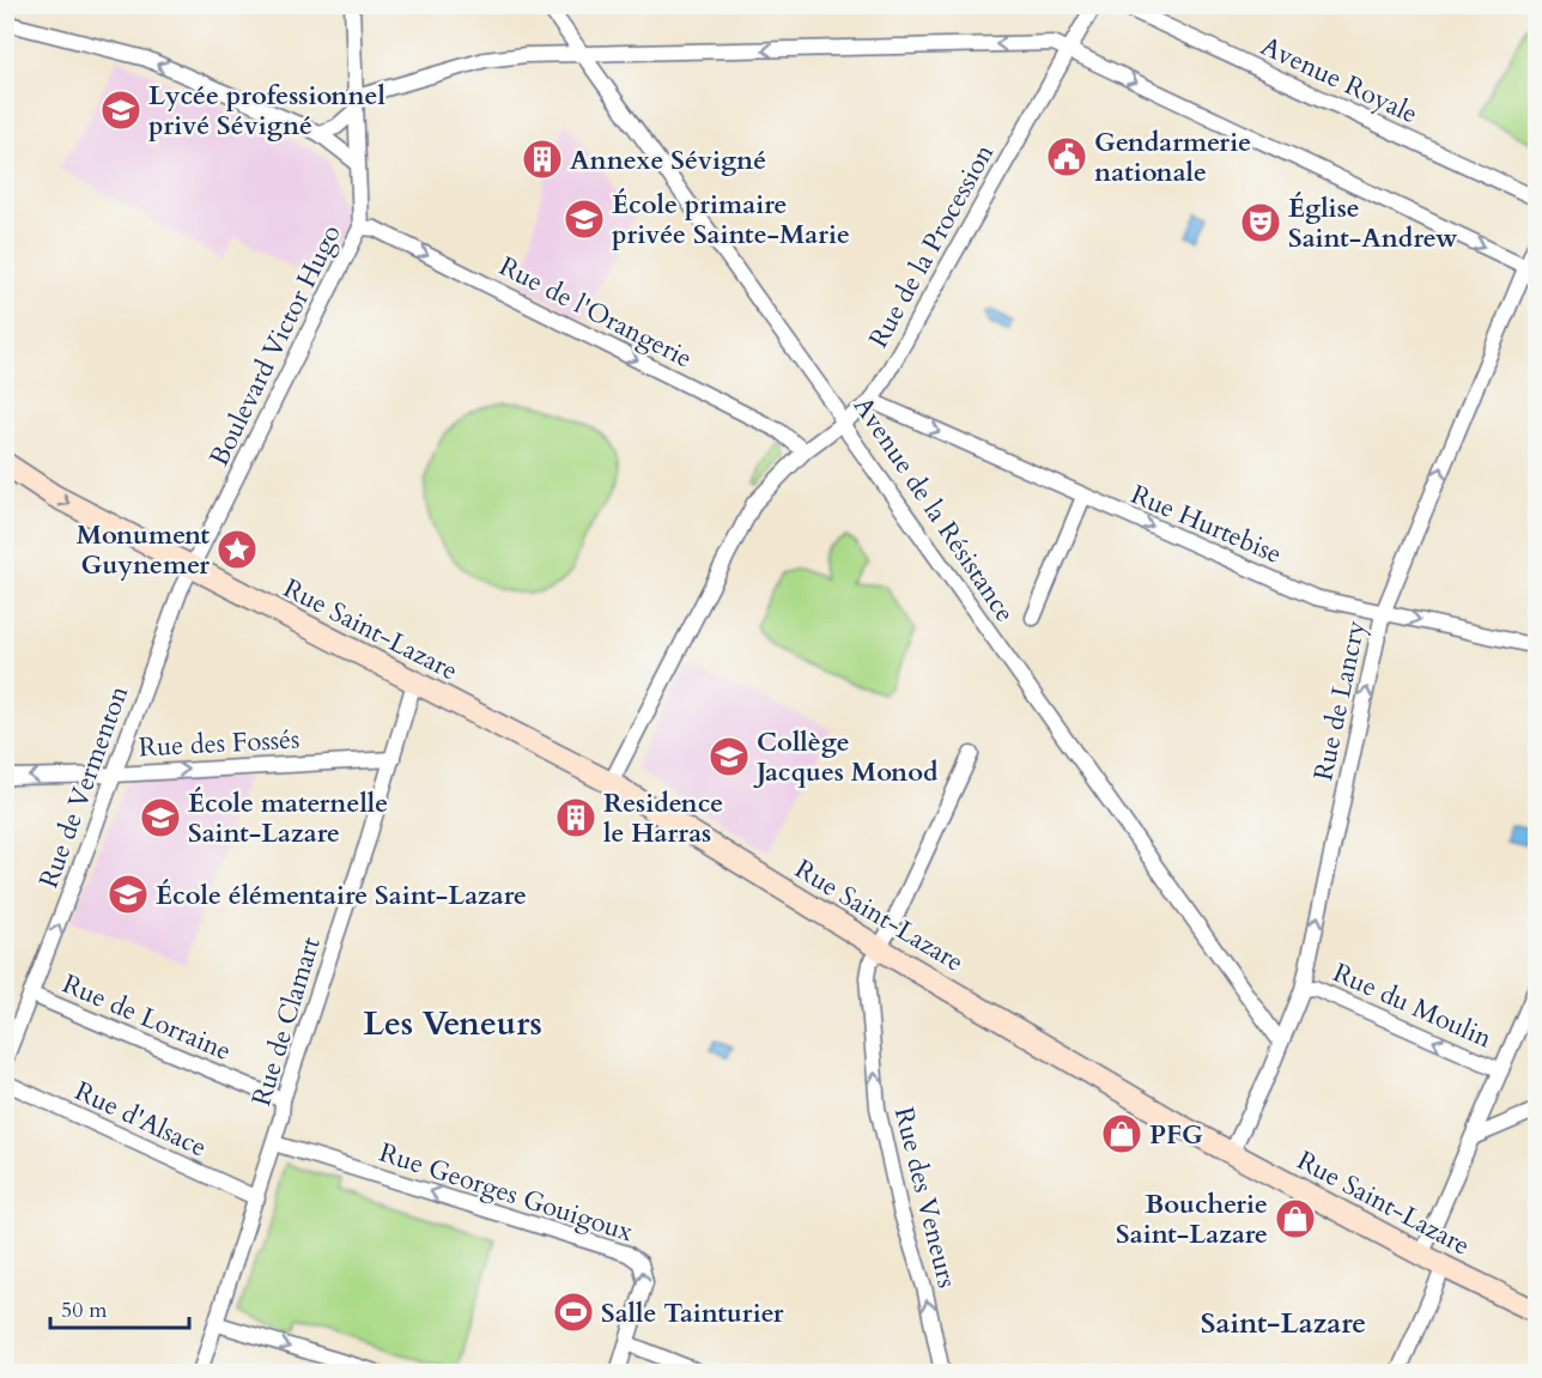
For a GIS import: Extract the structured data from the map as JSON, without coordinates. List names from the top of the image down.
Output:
{
  "streets": {
    "main road": ["Rue Saint-Lazare"],
    "street": [
      "Avenue Royale",
      "Rue de la Procession",
      "Rue de l'Orangerie",
      "Boulevard Victor Hugo",
      "Avenue de la Résistance",
      "Rue Hurtebise",
      "Rue de Lancry",
      "Rue des Fossés",
      "Rue de Vermenton",
      "Rue du Moulin",
      "Rue de Lorraine",
      "Rue de Clamart",
      "Rue d'Alsace",
      "Rue Georges Gouigoux",
      "Rue des Veneurs"
    ]
  },
  "crossings": [
    ["Rue de la Procession", "Rue de l'Orangerie"],
    ["Rue de la Procession", "Avenue de la Résistance"],
    ["Rue de la Procession", "Rue Hurtebise"],
    ["Rue de la Procession", "Rue Saint-Lazare"],
    ["Rue de l'Orangerie", "Boulevard Victor Hugo"],
    ["Boulevard Victor Hugo", "Rue Saint-Lazare"],
    ["Boulevard Victor Hugo", "Rue de Vermenton"],
    ["Avenue de la Résistance", "Rue de Lancry"],
    ["Rue Hurtebise", "Rue de Lancry"],
    ["Rue Saint-Lazare", "Rue de Lancry"],
    ["Rue Saint-Lazare", "Rue de Vermenton"],
    ["Rue Saint-Lazare", "Rue de Clamart"],
    ["Rue Saint-Lazare", "Rue des Veneurs"],
    ["Rue de Lancry", "Rue du Moulin"],
    ["Rue des Fossés", "Rue de Vermenton"],
    ["Rue des Fossés", "Rue de Clamart"],
    ["Rue de Vermenton", "Rue de Lorraine"],
    ["Rue de Lorraine", "Rue de Clamart"],
    ["Rue de Clamart", "Rue d'Alsace"],
    ["Rue de Clamart", "Rue Georges Gouigoux"]
  ],
  "one_way": [
    "Rue de l'Orangerie",
    "Rue Hurtebise",
    "Rue de Lancry",
    "Rue de Vermenton",
    "Rue du Moulin",
    "Rue Georges Gouigoux",
    "Rue des Veneurs"
  ],
  "districts": ["Les Veneurs", "Saint-Lazare"],
  "places": {
    "school or university": [
      "Lycée professionnel privé Sévigné",
      "École primaire privée Sainte-Marie",
      "Collège Jacques Monod",
      "École maternelle Saint-Lazare",
      "École élémentaire Saint-Lazare"
    ],
    "public building": ["Gendarmerie nationale"],
    "building": ["Annexe Sévigné", "Residence le Harras"],
    "theatre": ["Église Saint-Andrew"],
    "place": ["Monument Guynemer"],
    "shop": ["PFG", "Boucherie Saint-Lazare"],
    "sports": ["Salle Tainturier"]
  },
  "scale_bar": "50 m"
}
